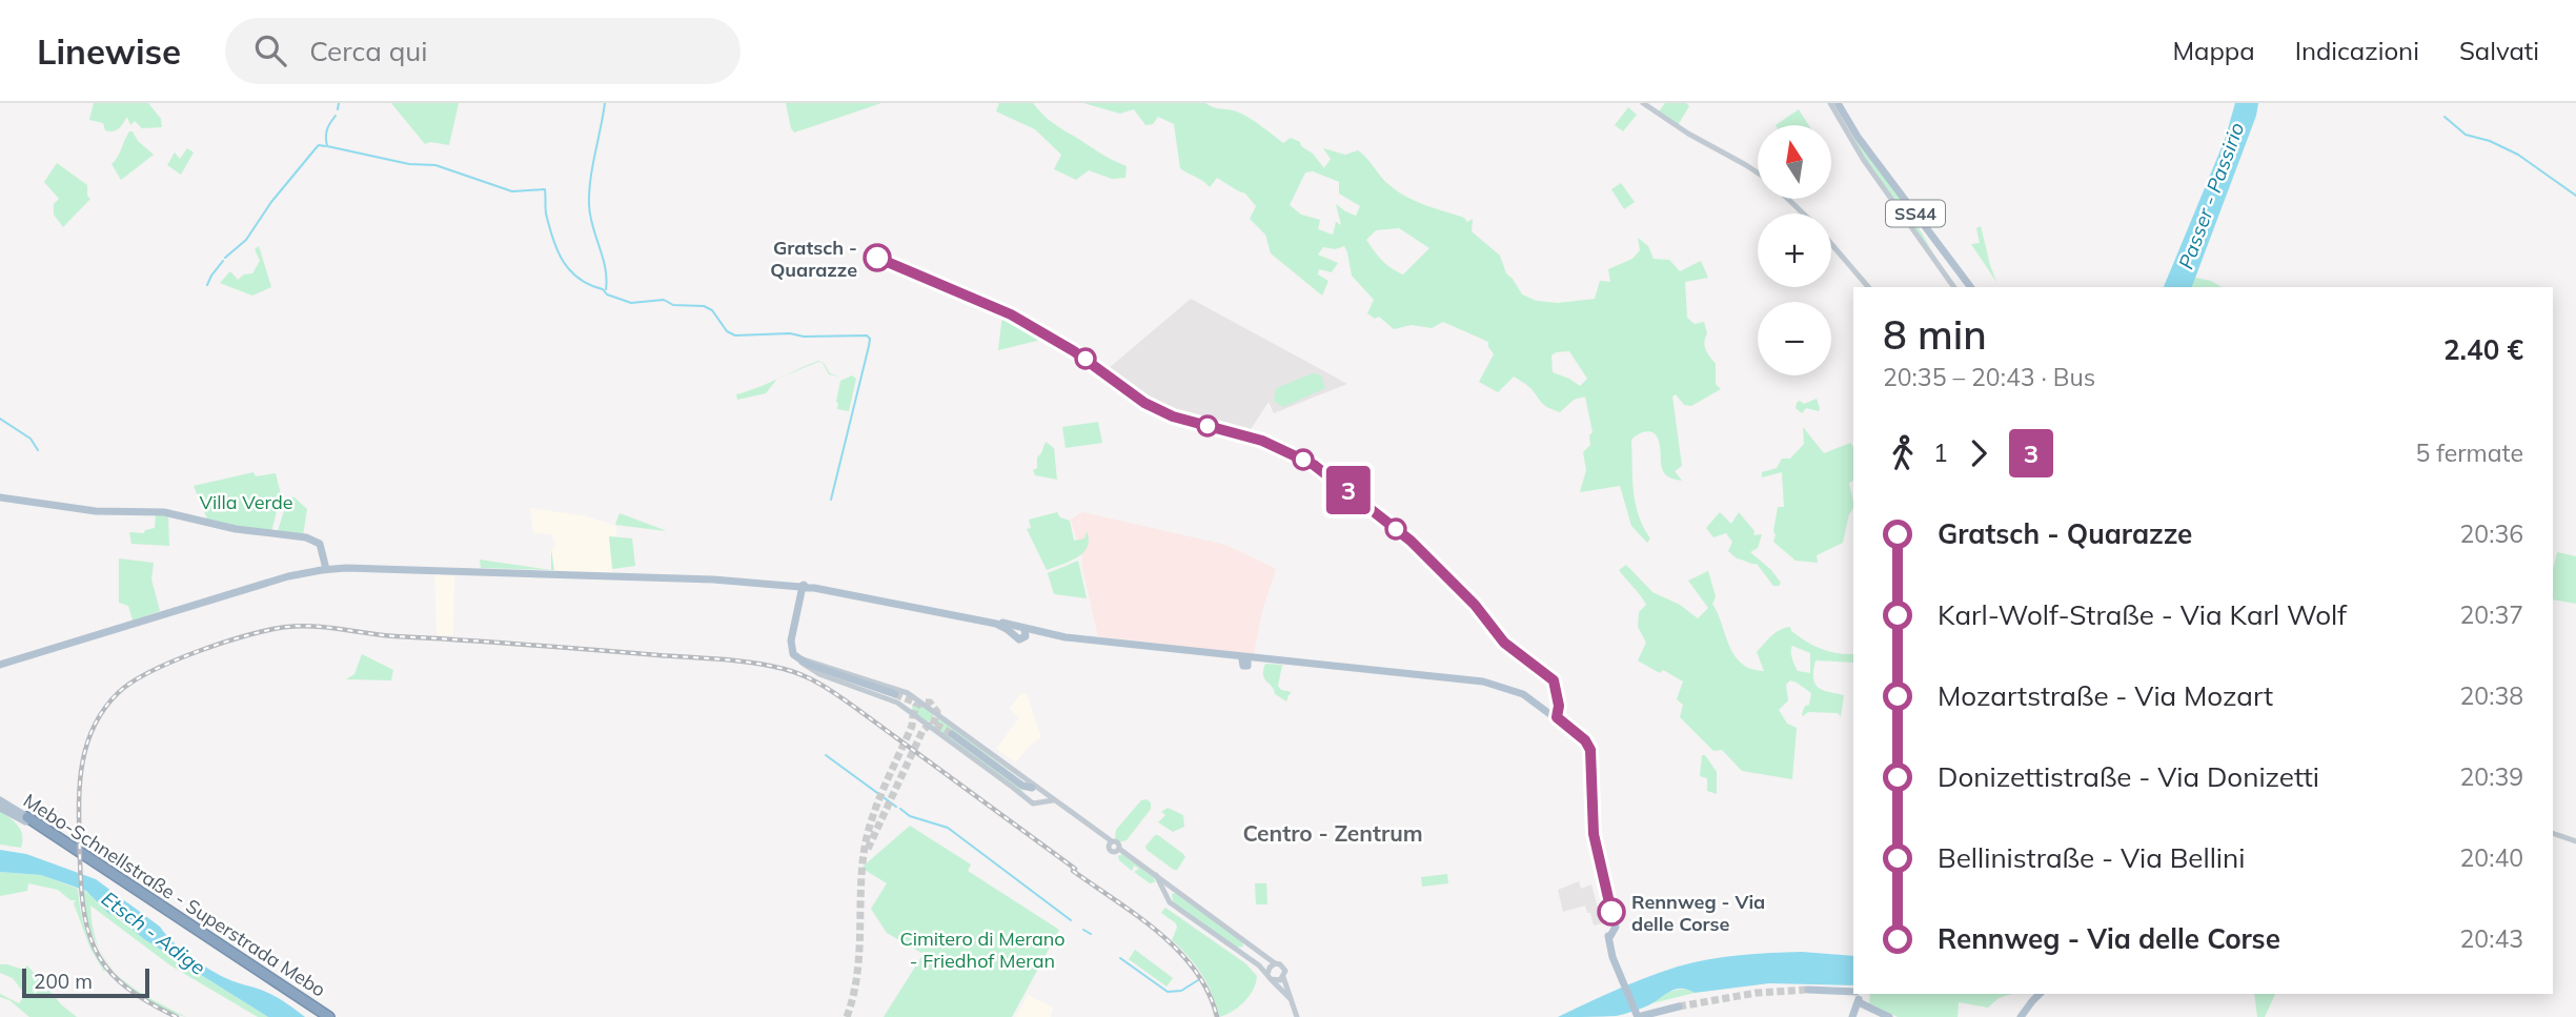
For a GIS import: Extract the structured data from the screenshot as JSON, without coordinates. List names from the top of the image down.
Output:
{
  "streets": {
    "highway": ["Mebo-Schnellstraße - Superstrada Mebo"],
    "main road": ["SS44"]
  },
  "districts": ["Centro - Zentrum"],
  "water": ["Passer - Passirio", "Etsch - Adige"],
  "parks": ["Villa Verde", "Cimitero di Merano - Friedhof Meran"],
  "places": ["Gratsch - Quarazze", "Rennweg - Via delle Corse"],
  "lines": ["bus line 3"],
  "scale_bar": "200 m",
  "north": "top",
  "page": {
    "header": "Linewise",
    "search": "Cerca qui",
    "nav": ["Mappa", "Indicazioni", "Salvati"],
    "on_map": "3",
    "map_buttons": ["+", "−"],
    "heading": ["8 min", "20:35 – 20:43 · Bus", "2.40 €"],
    "legs": ["1", "3", "5 fermate"],
    "list": [
      {
        "name": "Gratsch - Quarazze",
        "value": "20:36"
      },
      {
        "name": "Karl-Wolf-Straße - Via Karl Wolf",
        "value": "20:37"
      },
      {
        "name": "Mozartstraße - Via Mozart",
        "value": "20:38"
      },
      {
        "name": "Donizettistraße - Via Donizetti",
        "value": "20:39"
      },
      {
        "name": "Bellinistraße - Via Bellini",
        "value": "20:40"
      },
      {
        "name": "Rennweg - Via delle Corse",
        "value": "20:43"
      }
    ],
    "scale": "200 m"
  }
}
